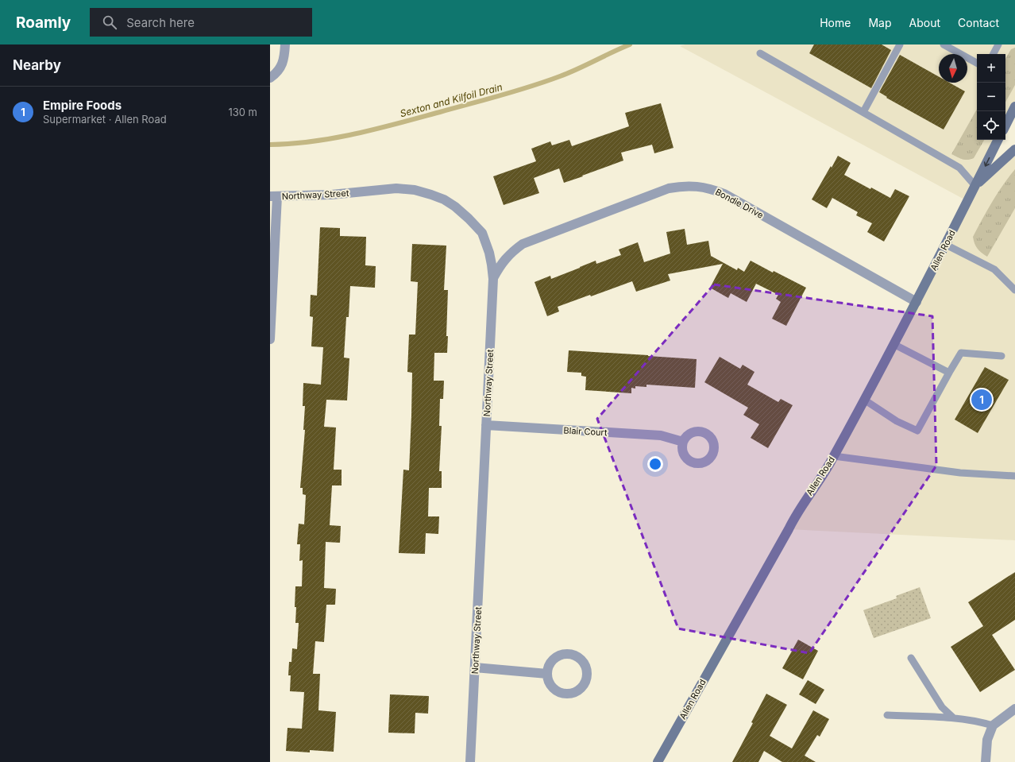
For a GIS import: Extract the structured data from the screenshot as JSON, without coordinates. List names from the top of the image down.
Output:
{
  "streets": {
    "main road": ["Allen Road"],
    "street": ["Northway Street", "Bondie Drive", "Blair Court"]
  },
  "crossings": [
    ["Northway Street", "Bondie Drive"],
    ["Northway Street", "Blair Court"],
    ["Bondie Drive", "Allen Road"]
  ],
  "water": ["Sexton and Kilfoil Drain"],
  "north": "bottom",
  "page": {
    "header": "Roamly",
    "search": "Search here",
    "nav": [
      "Home",
      "Map",
      "About",
      "Contact"
    ],
    "heading": "Nearby",
    "map_buttons": ["+", "−"],
    "list": [
      {
        "mark": "1",
        "name": "Empire Foods",
        "note": "Supermarket · Allen Road",
        "value": "130 m"
      }
    ],
    "pins": "1"
  }
}
